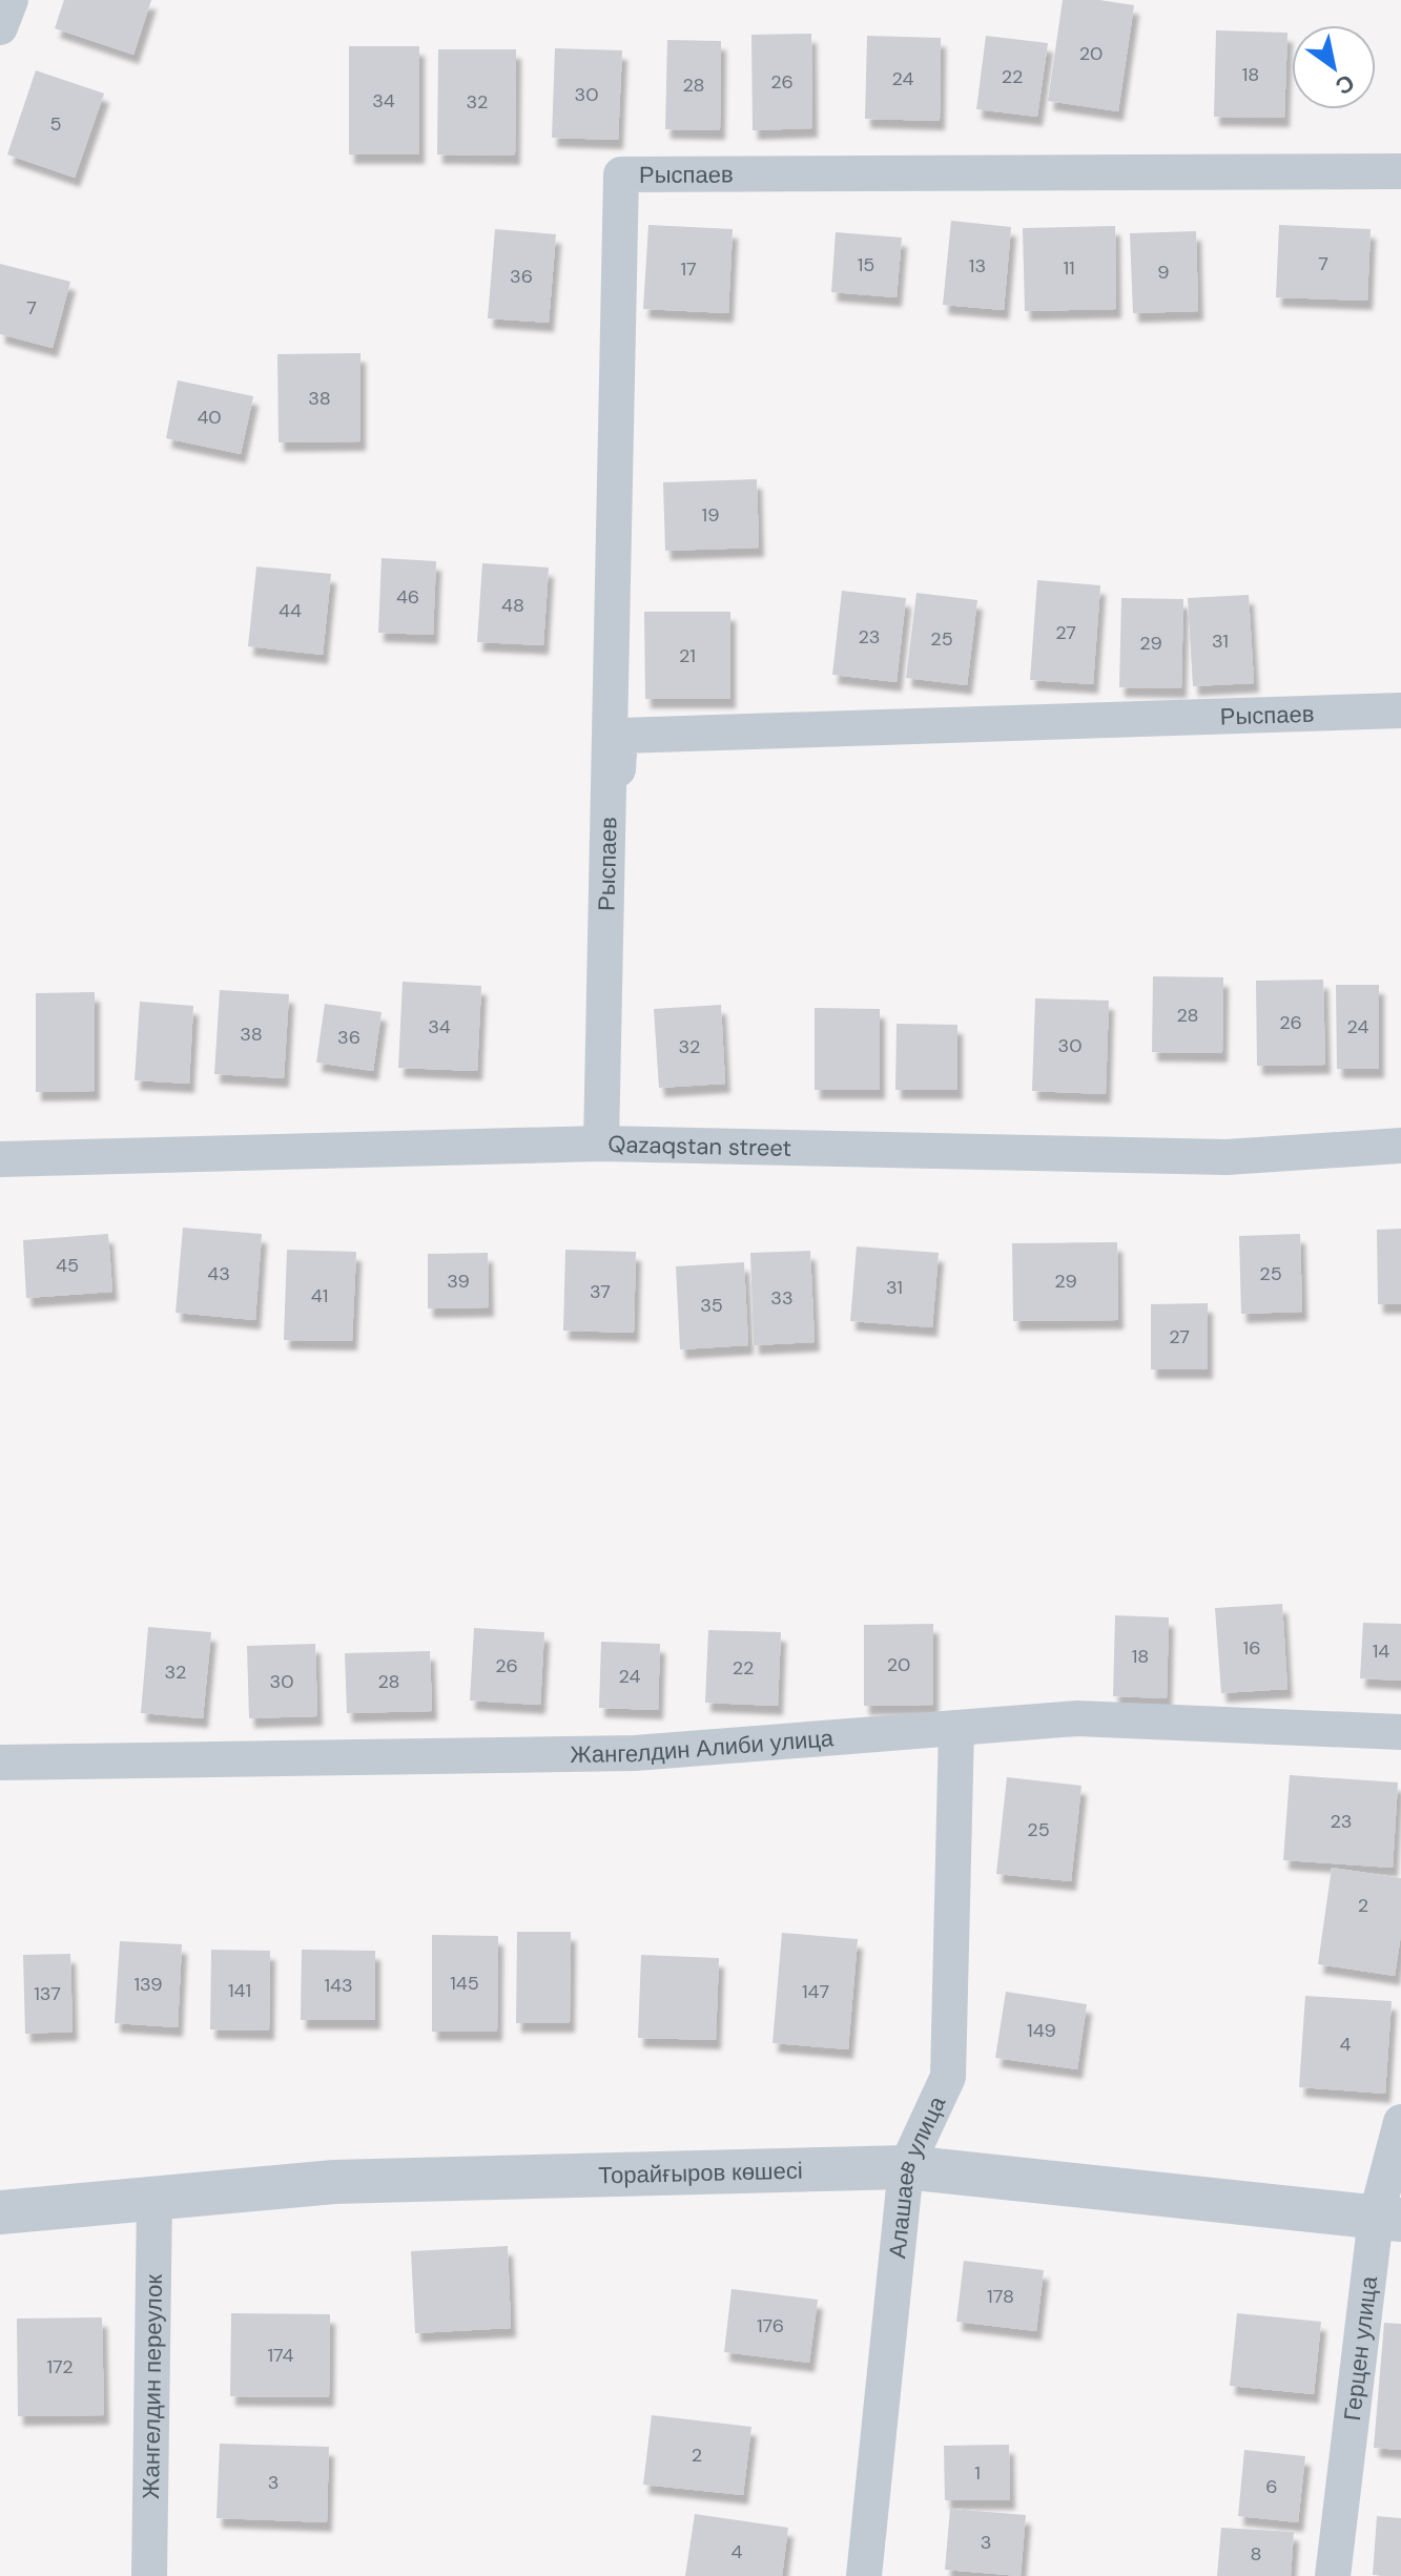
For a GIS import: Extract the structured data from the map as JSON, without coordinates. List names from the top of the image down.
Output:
{
  "streets": {
    "street": [
      "Рыспаев",
      "Qazaqstan street",
      "Жангелдин Алиби улица",
      "Торайғыров көшесі",
      "Алашаев улица",
      "Герцен улица",
      "Жангелдин переулок"
    ]
  },
  "crossings": [
    ["Рыспаев", "Qazaqstan street"],
    ["Жангелдин Алиби улица", "Алашаев улица"],
    ["Торайғыров көшесі", "Алашаев улица"],
    ["Торайғыров көшесі", "Герцен улица"],
    ["Торайғыров көшесі", "Жангелдин переулок"]
  ],
  "house_numbers": [
    "20",
    "18",
    "22",
    "24",
    "26",
    "28",
    "30",
    "34",
    "32",
    "5",
    "7",
    "15",
    "13",
    "11",
    "17",
    "9",
    "36",
    "7",
    "38",
    "40",
    "19",
    "46",
    "48",
    "44",
    "27",
    "23",
    "25",
    "31",
    "29",
    "21",
    "28",
    "26",
    "34",
    "24",
    "38",
    "36",
    "30",
    "32",
    "45",
    "43",
    "25",
    "39",
    "29",
    "31",
    "37",
    "41",
    "33",
    "35",
    "27",
    "16",
    "14",
    "18",
    "20",
    "26",
    "22",
    "32",
    "24",
    "30",
    "28",
    "23",
    "25",
    "2",
    "145",
    "139",
    "143",
    "141",
    "147",
    "137",
    "149",
    "4",
    "178",
    "176",
    "174",
    "172",
    "2",
    "1",
    "3",
    "6",
    "3",
    "4",
    "8"
  ],
  "north": "bottom right"
}
